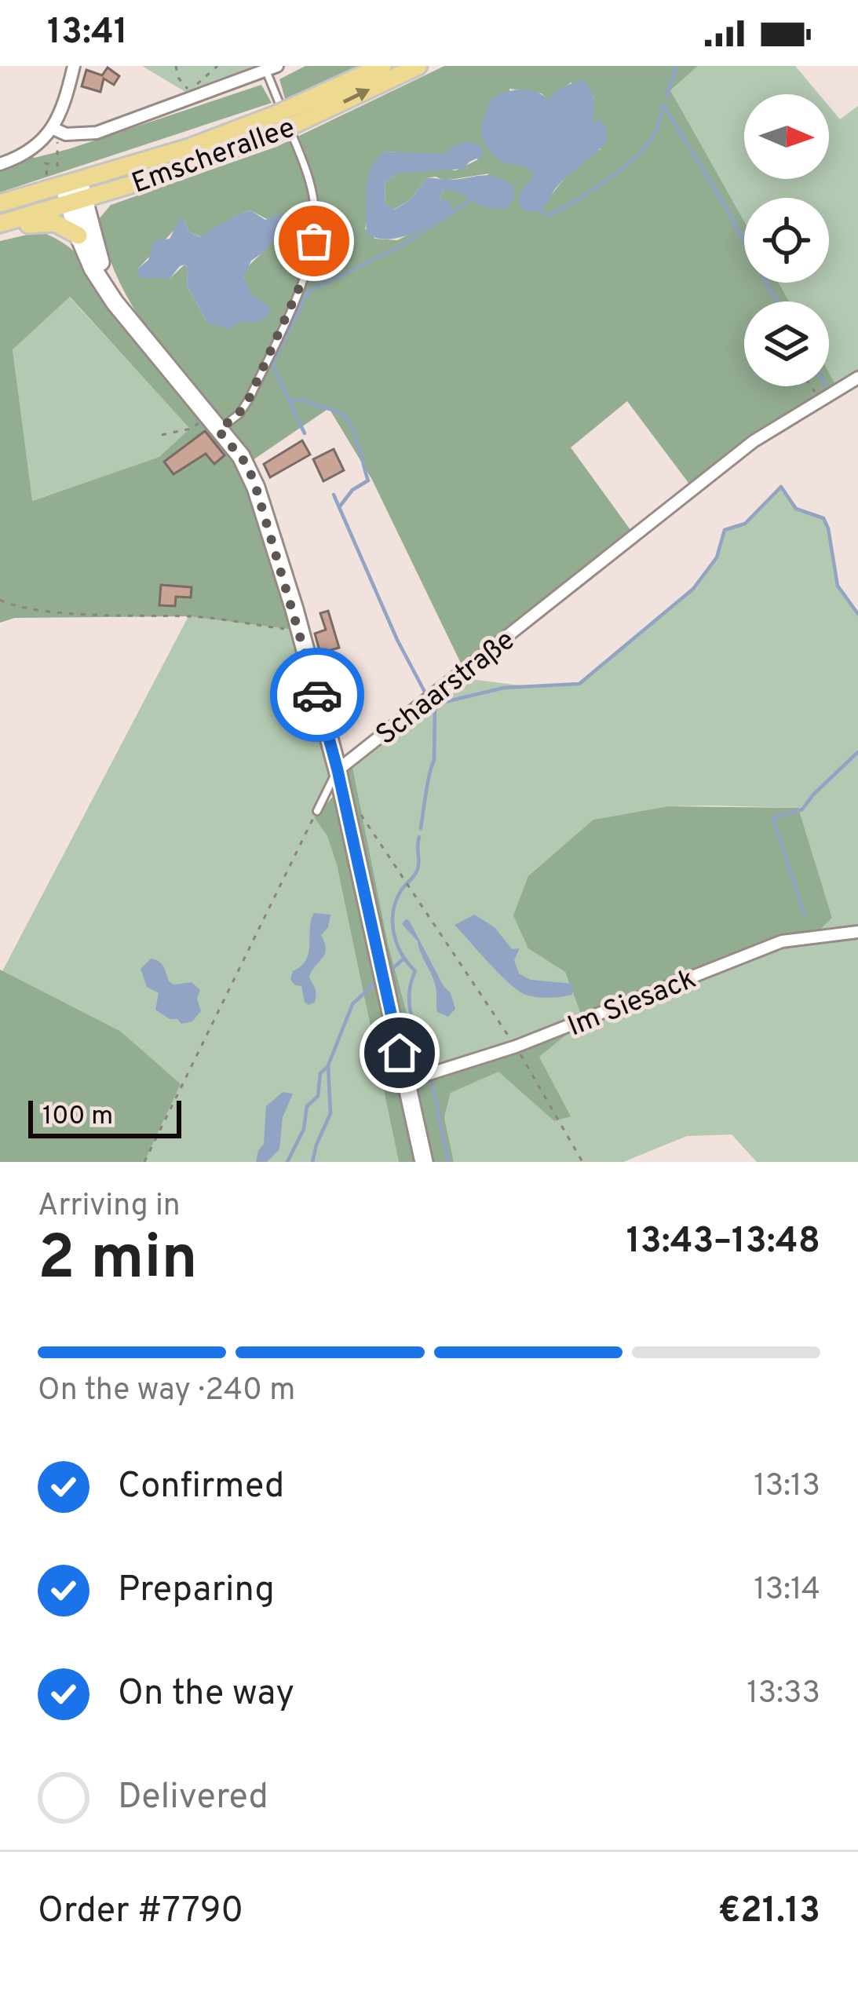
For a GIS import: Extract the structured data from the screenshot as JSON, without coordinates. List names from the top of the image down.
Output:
{
  "streets": {
    "main road": ["Emscherallee"],
    "street": ["Schaarstraße", "Im Siesack"]
  },
  "scale_bar": "100 m",
  "north": "right",
  "page": {
    "status": "13:41",
    "scale": "100 m",
    "heading": ["2 min", "Arriving in", "13:43–13:48"],
    "panel": ["Order #7790", "€21.13"],
    "bar": "On the way · 240 m",
    "list": [
      ["Confirmed", "13:13"],
      ["Preparing", "13:14"],
      ["On the way", "13:33"],
      "Delivered"
    ]
  }
}
